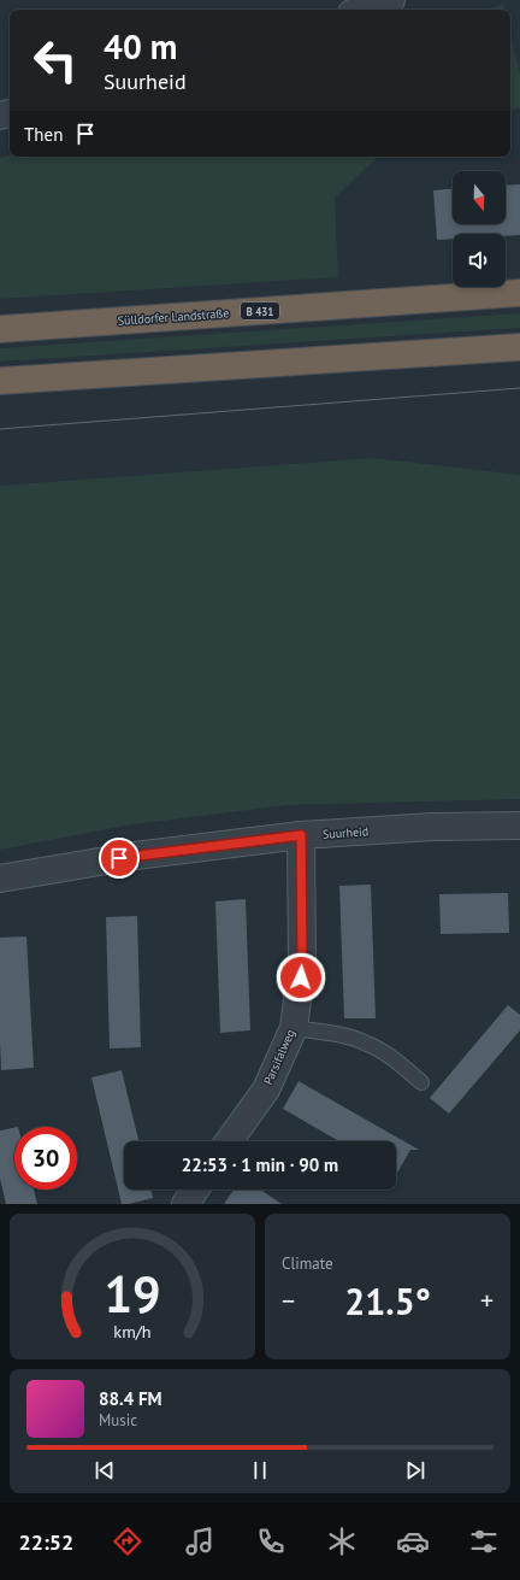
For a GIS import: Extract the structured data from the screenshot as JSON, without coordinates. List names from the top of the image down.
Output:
{
  "streets": {
    "highway": ["B 431", "Sülldorfer Landstraße"],
    "street": ["Suurheid", "Parsifalweg"]
  },
  "crossings": [
    ["Suurheid", "Parsifalweg"]
  ],
  "north": "bottom",
  "page": {
    "turn": ["40 m", "Suurheid"],
    "then": "Then",
    "limit": "30",
    "trip": "22:53 · 1 min · 90 m",
    "tile": "Climate",
    "heat": ["−", "21.5°", "+"],
    "song": ["88.4 FM", "Music"],
    "tabs": "22:52",
    "gauge": ["19", "km/h"]
  }
}
